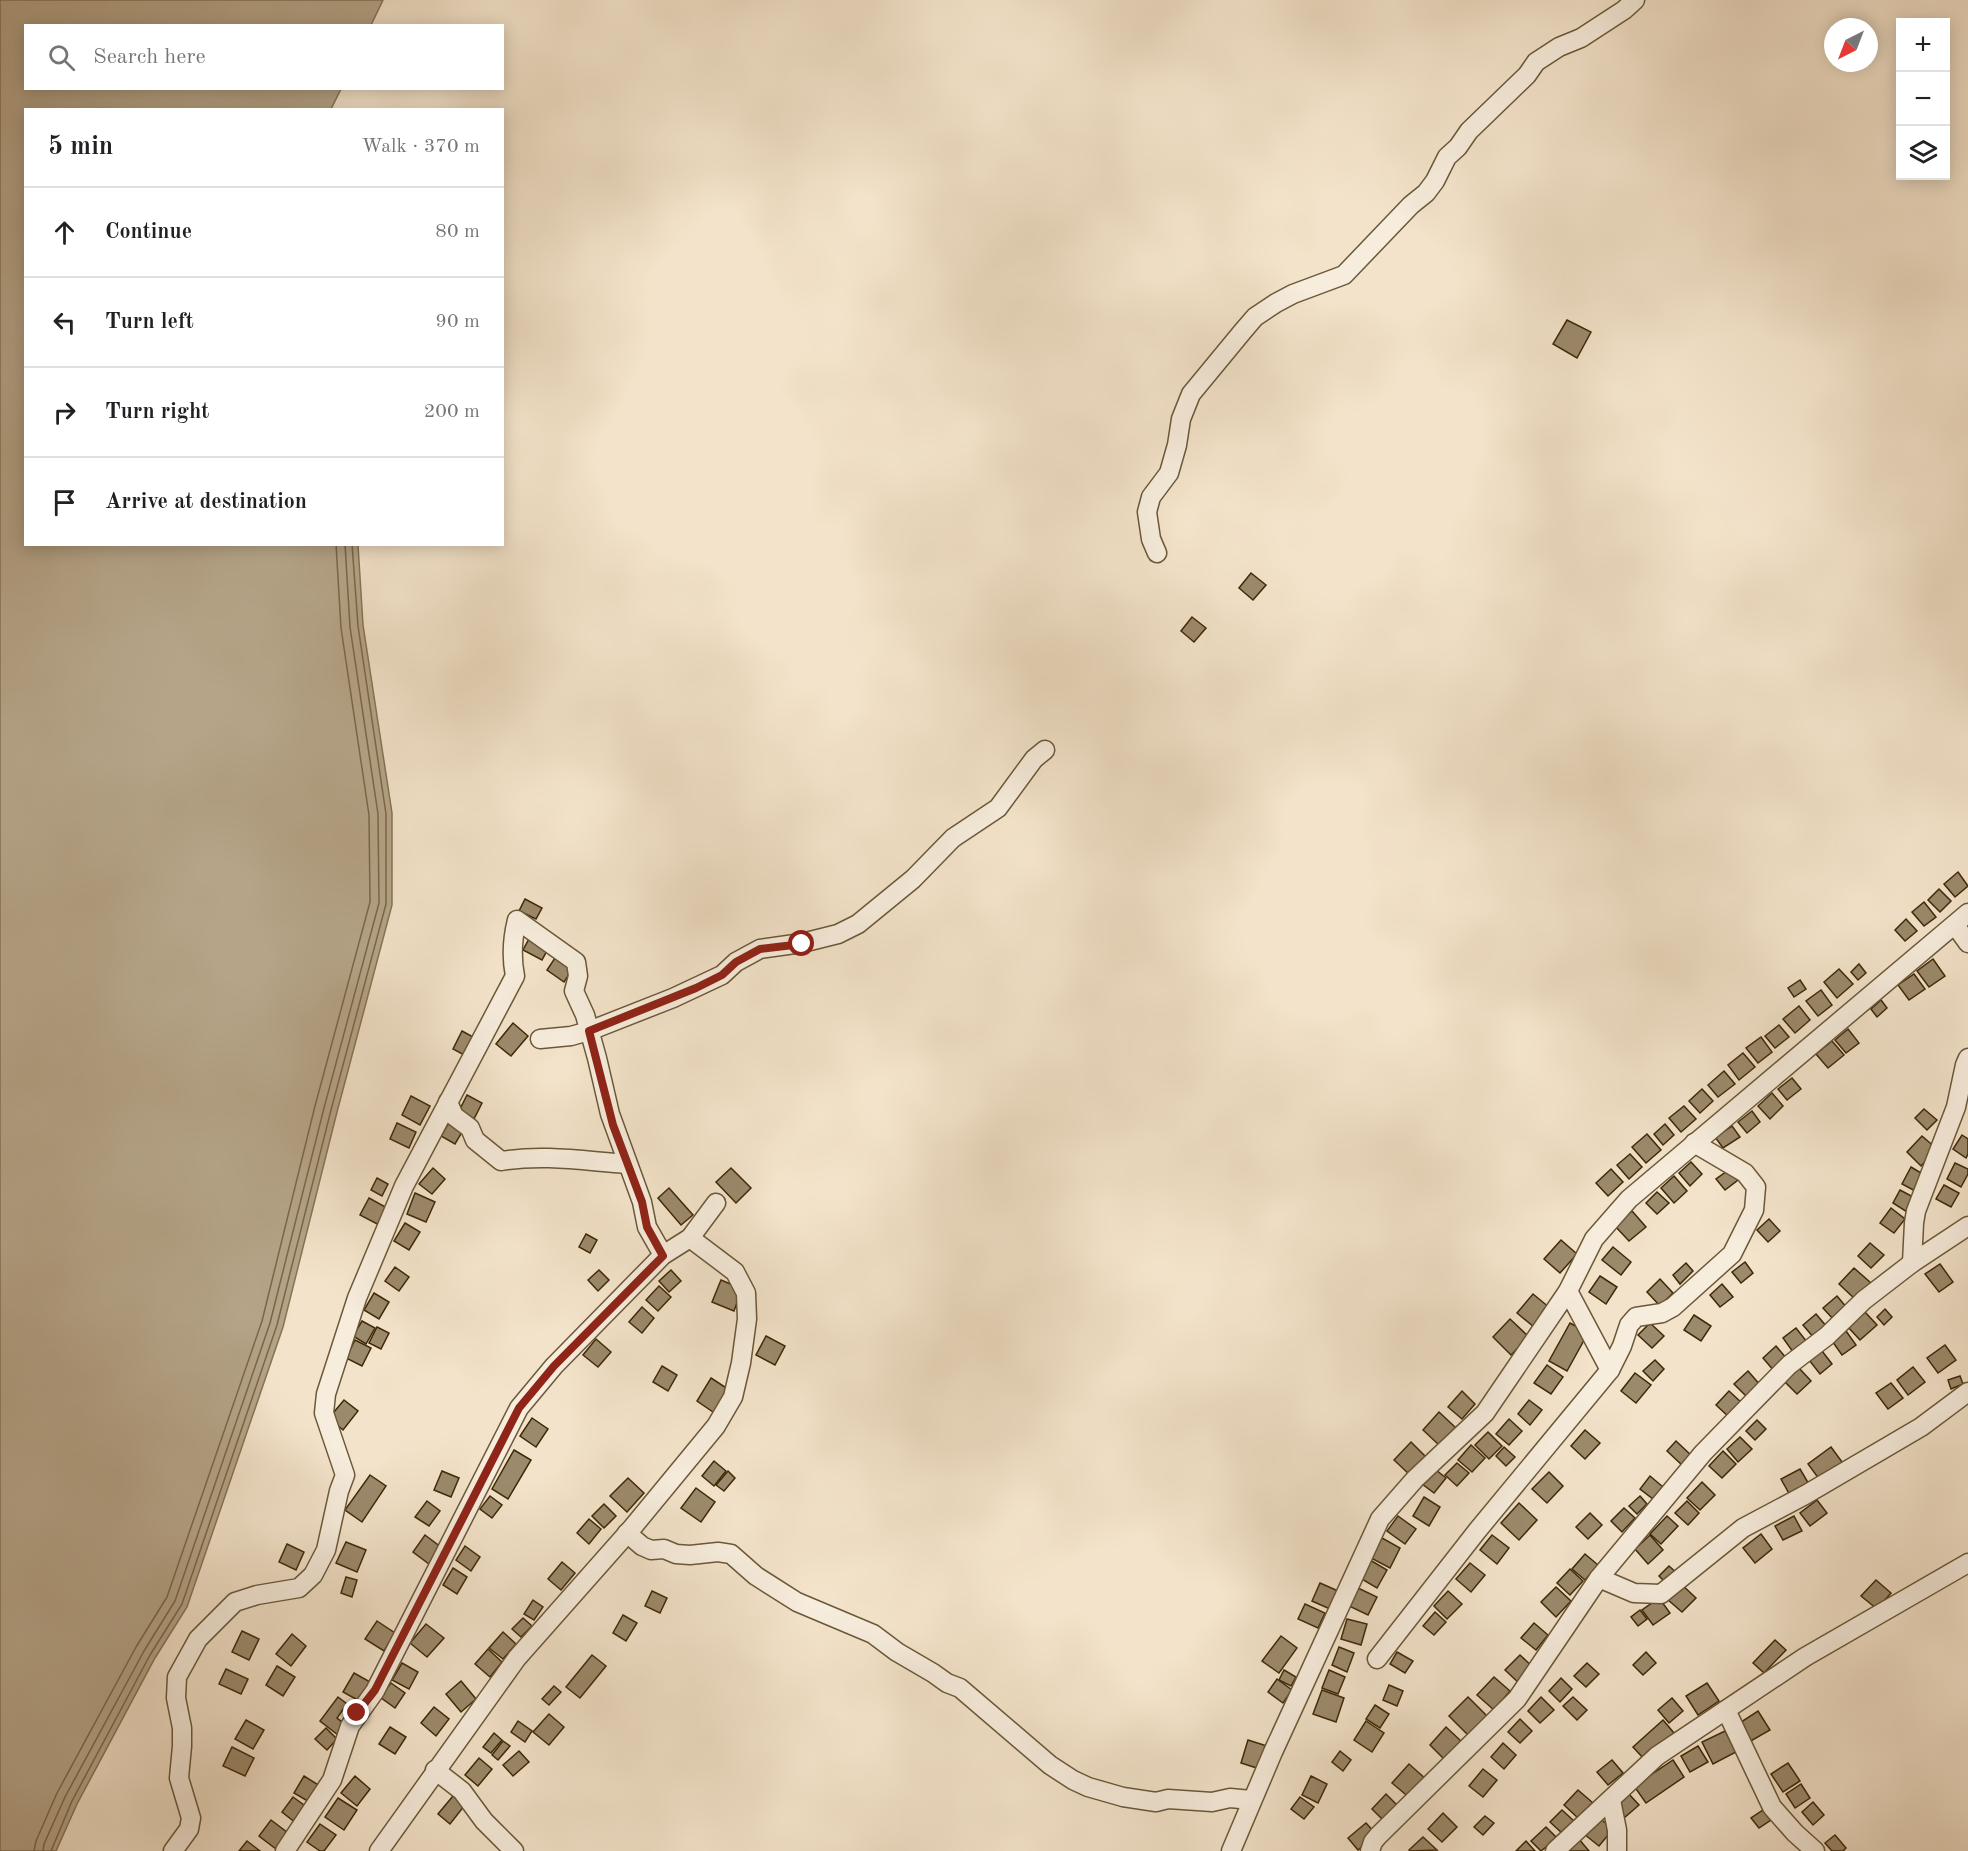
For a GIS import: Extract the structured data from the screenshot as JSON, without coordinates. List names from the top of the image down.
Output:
{
  "north": "bottom left",
  "page": {
    "map_buttons": ["+", "−"],
    "search": "Search here",
    "heading": ["5 min", "Walk · 370 m"],
    "list": [
      ["Continue", "80 m"],
      ["Turn left", "90 m"],
      ["Turn right", "200 m"],
      "Arrive at destination"
    ]
  }
}
